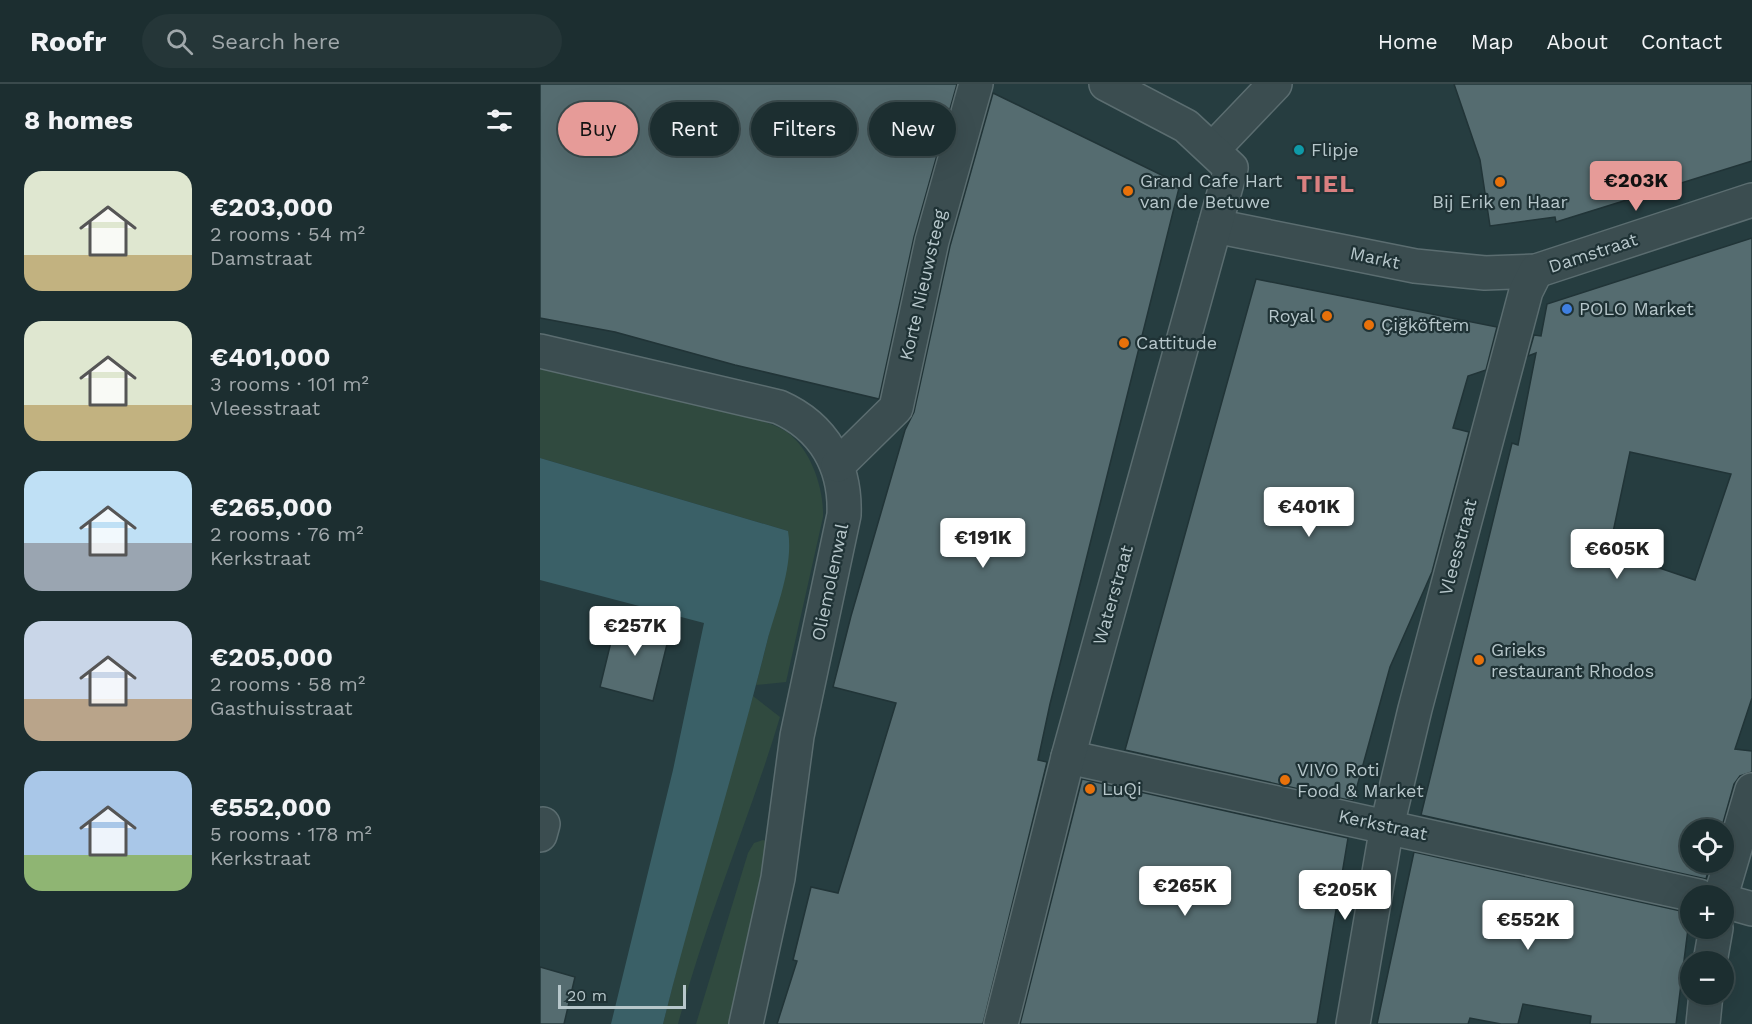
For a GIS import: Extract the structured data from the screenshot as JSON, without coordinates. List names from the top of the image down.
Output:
{
  "streets": {
    "street": [
      "Damstraat",
      "Markt",
      "Korte Nieuwsteeg",
      "Vleesstraat",
      "Oliemolenwal",
      "Waterstraat",
      "Kerkstraat"
    ]
  },
  "crossings": [
    ["Damstraat", "Markt"],
    ["Damstraat", "Vleesstraat"],
    ["Markt", "Vleesstraat"],
    ["Markt", "Waterstraat"],
    ["Korte Nieuwsteeg", "Oliemolenwal"],
    ["Vleesstraat", "Kerkstraat"],
    ["Waterstraat", "Kerkstraat"]
  ],
  "districts": ["TIEL"],
  "places": [
    "Flipje",
    "Bij Erik en Haar",
    "Grand Cafe Hart van de Betuwe",
    "POLO Market",
    "Royal",
    "Çiğköftem",
    "Cattitude",
    "Grieks restaurant Rhodos",
    "VIVO Roti Food & Market",
    "LuQi"
  ],
  "scale_bar": "20 m",
  "page": {
    "header": "Roofr",
    "search": "Search here",
    "nav": [
      "Home",
      "Map",
      "About",
      "Contact"
    ],
    "heading": "8 homes",
    "chip": [
      "Buy",
      "Rent",
      "Filters",
      "New"
    ],
    "list": [
      {
        "name": "€203,000",
        "note": "2 rooms · 54 m² · Damstraat"
      },
      {
        "name": "€401,000",
        "note": "3 rooms · 101 m² · Vleesstraat"
      },
      {
        "name": "€265,000",
        "note": "2 rooms · 76 m² · Kerkstraat"
      },
      {
        "name": "€205,000",
        "note": "2 rooms · 58 m² · Gasthuisstraat"
      },
      {
        "name": "€552,000",
        "note": "5 rooms · 178 m² · Kerkstraat"
      }
    ],
    "price": [
      "€203K",
      "€401K",
      "€191K",
      "€605K",
      "€257K",
      "€265K",
      "€205K",
      "€552K"
    ],
    "map_buttons": ["+", "−"],
    "scale": "20 m"
  }
}
